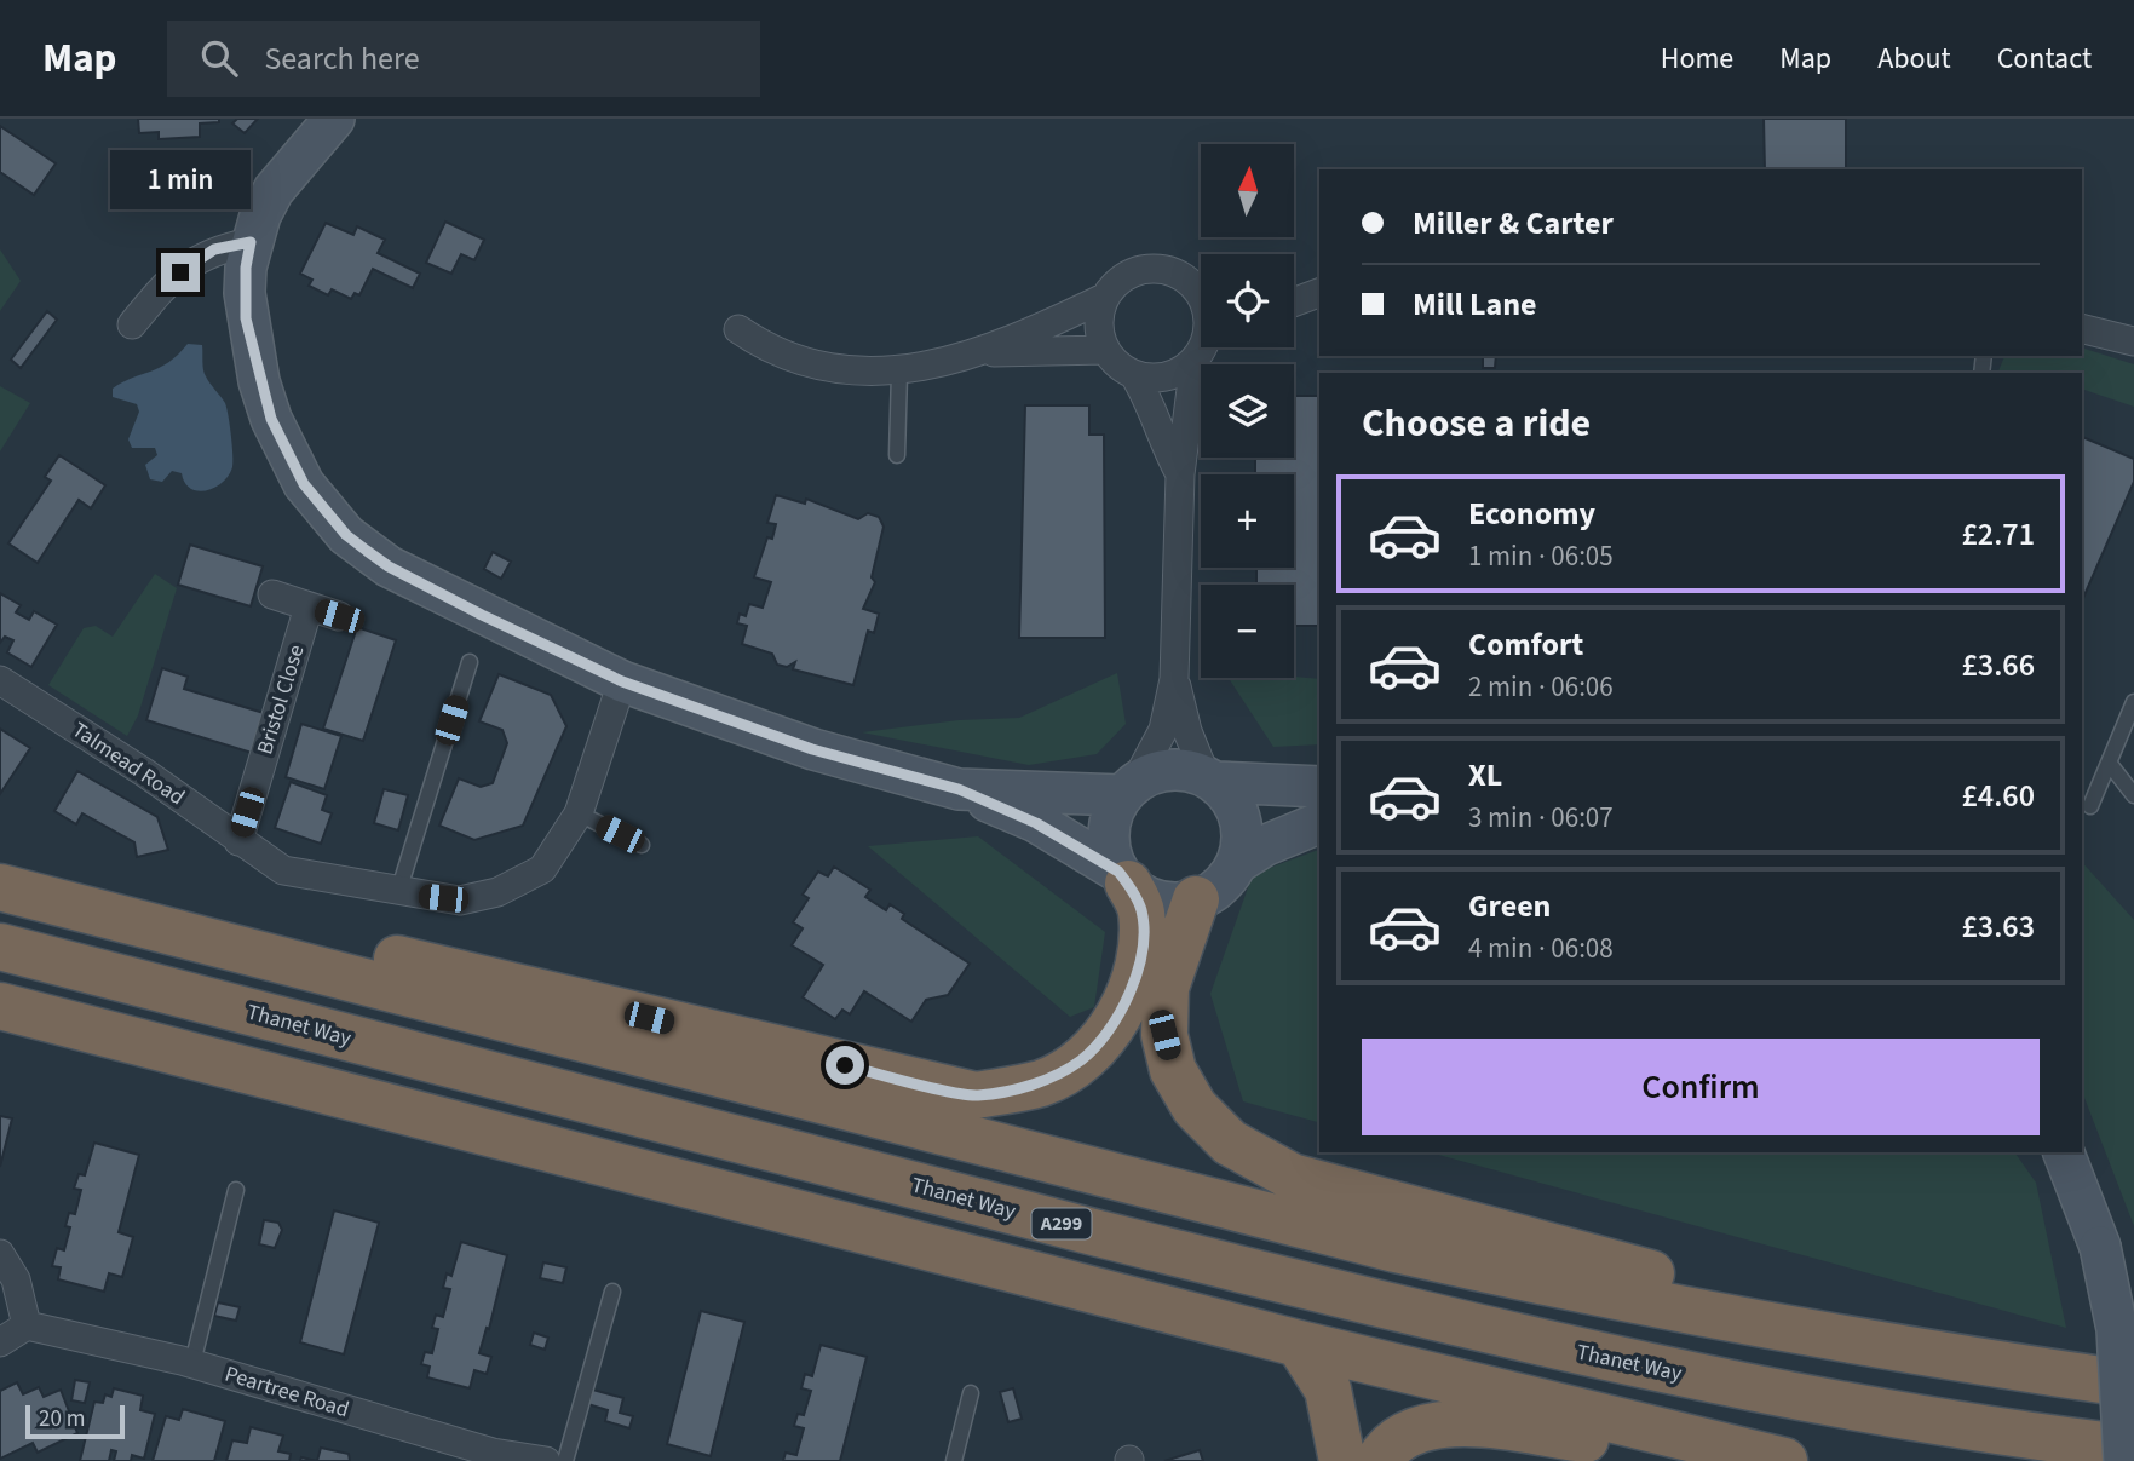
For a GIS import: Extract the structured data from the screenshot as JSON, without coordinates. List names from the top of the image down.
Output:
{
  "streets": {
    "highway": ["Thanet Way", "A299"],
    "street": ["Bristol Close", "Talmead Road", "Peartree Road"]
  },
  "crossings": [
    ["Bristol Close", "Talmead Road"]
  ],
  "scale_bar": "20 m",
  "north": "top",
  "page": {
    "header": "Map",
    "search": "Search here",
    "nav": [
      "Home",
      "Map",
      "About",
      "Contact"
    ],
    "map_buttons": ["+", "−"],
    "bubble": "1 min",
    "banner": ["Miller & Carter", "Mill Lane"],
    "heading": "Choose a ride",
    "list": [
      {
        "name": "Economy",
        "note": "1 min · 06:05",
        "value": "£2.71"
      },
      {
        "name": "Comfort",
        "note": "2 min · 06:06",
        "value": "£3.66"
      },
      {
        "name": "XL",
        "note": "3 min · 06:07",
        "value": "£4.60"
      },
      {
        "name": "Green",
        "note": "4 min · 06:08",
        "value": "£3.63"
      }
    ],
    "buttons": "Confirm",
    "scale": "20 m"
  }
}
